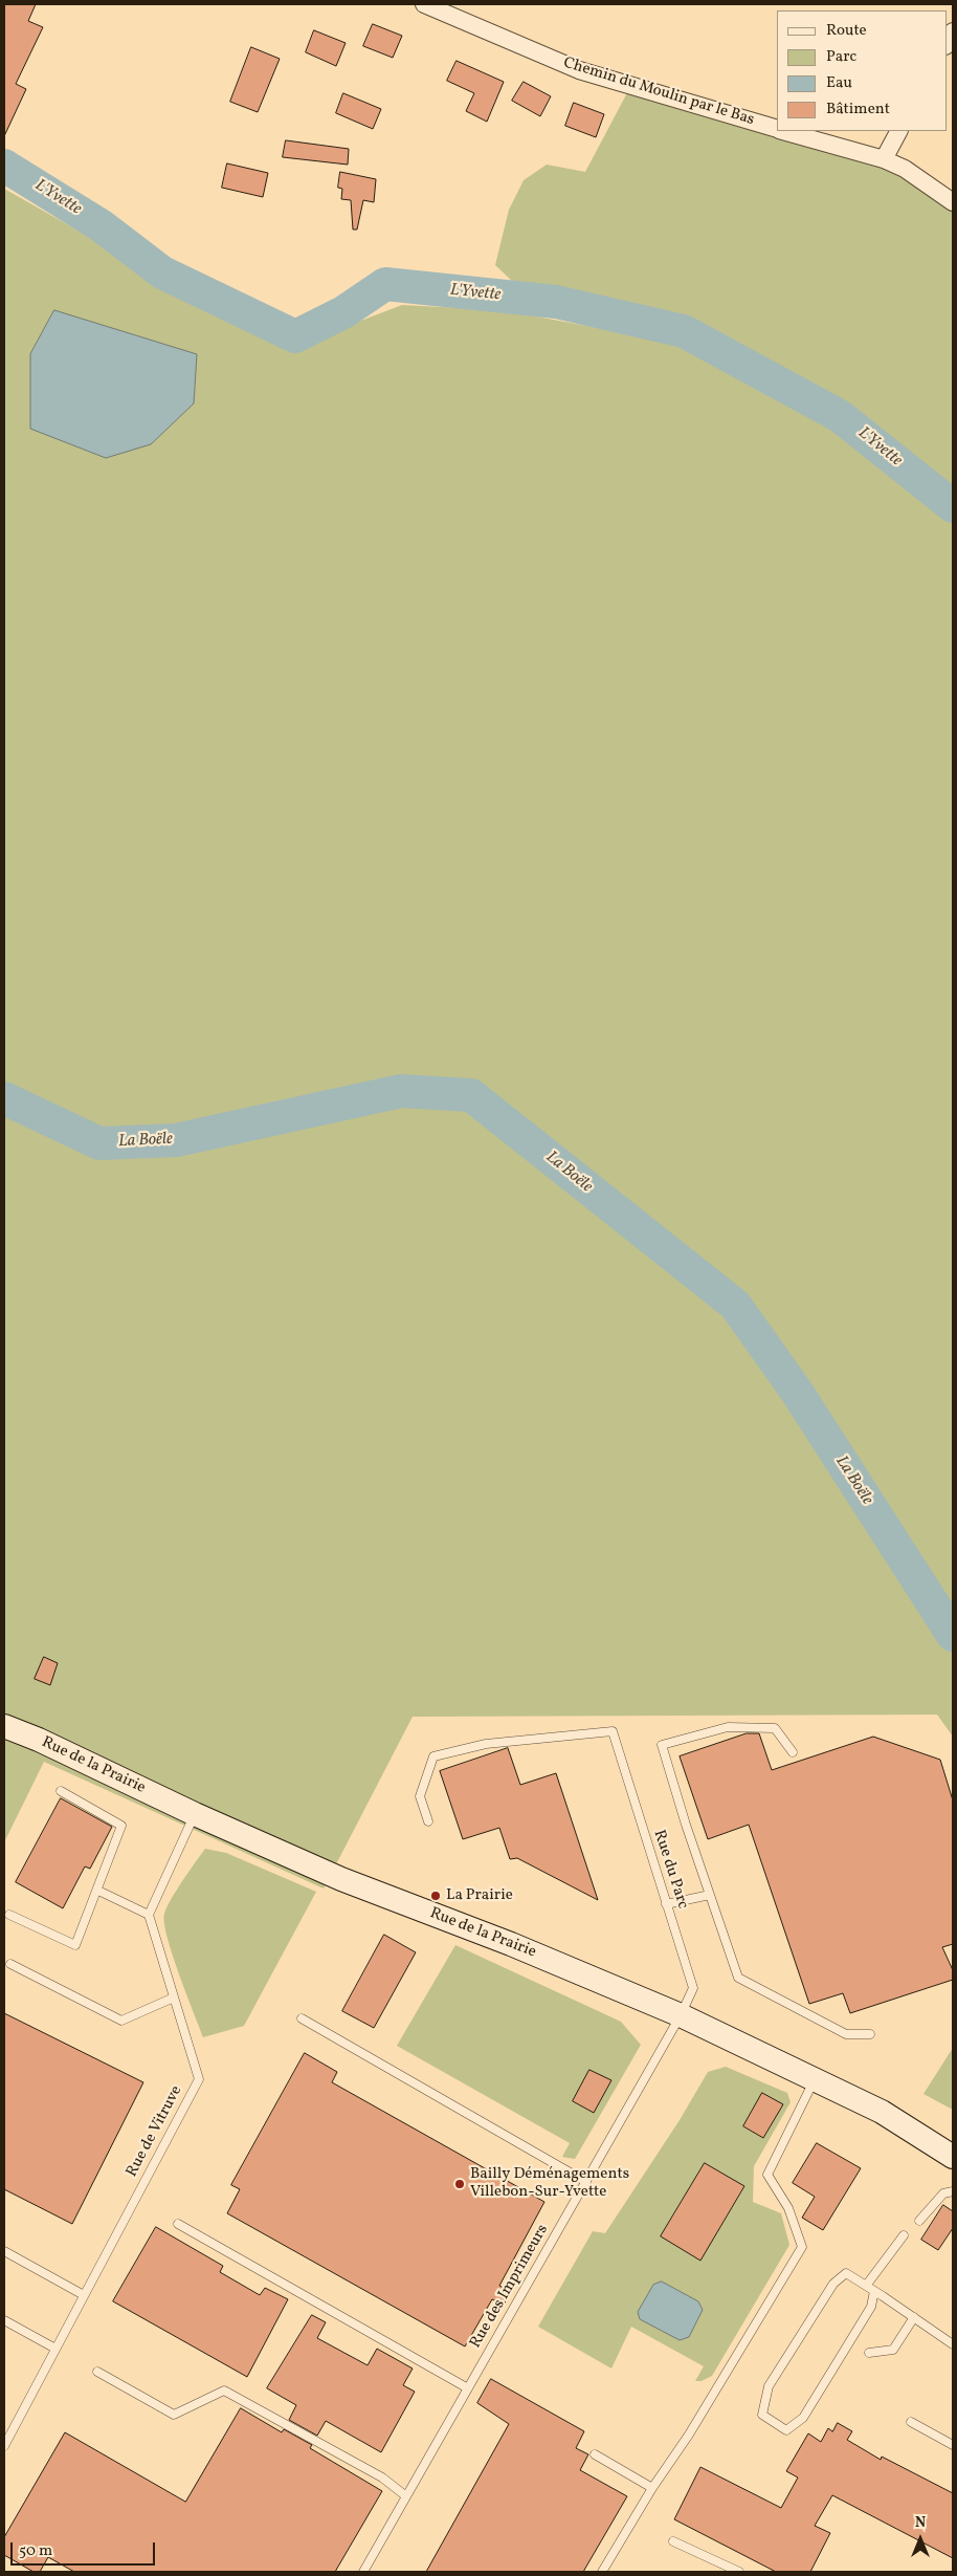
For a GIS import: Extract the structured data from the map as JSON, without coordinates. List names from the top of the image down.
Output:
{
  "streets": {
    "street": ["Chemin du Moulin par le Bas", "Rue de la Prairie"],
    "lane": ["Rue du Parc", "Rue de Vitruve", "Rue des Imprimeurs"]
  },
  "crossings": [
    ["Rue de la Prairie", "Rue du Parc"],
    ["Rue de la Prairie", "Rue des Imprimeurs"],
    ["Rue du Parc", "Rue des Imprimeurs"]
  ],
  "water": ["L'Yvette", "La Boële"],
  "places": ["La Prairie", "Bailly Déménagements Villebon-Sur-Yvette"],
  "legend": [
    "Route",
    "Parc",
    "Eau",
    "Bâtiment"
  ],
  "scale_bar": "50 m",
  "north": "top"
}
